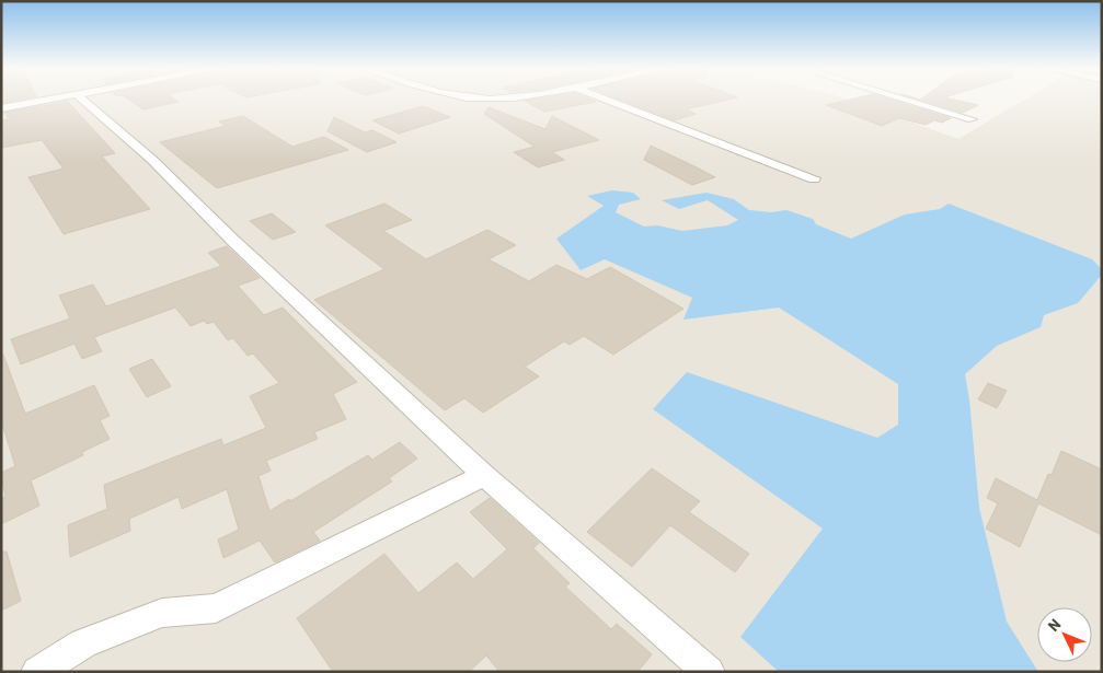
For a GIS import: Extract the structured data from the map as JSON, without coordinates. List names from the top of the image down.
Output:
{
  "north": "top left"
}
